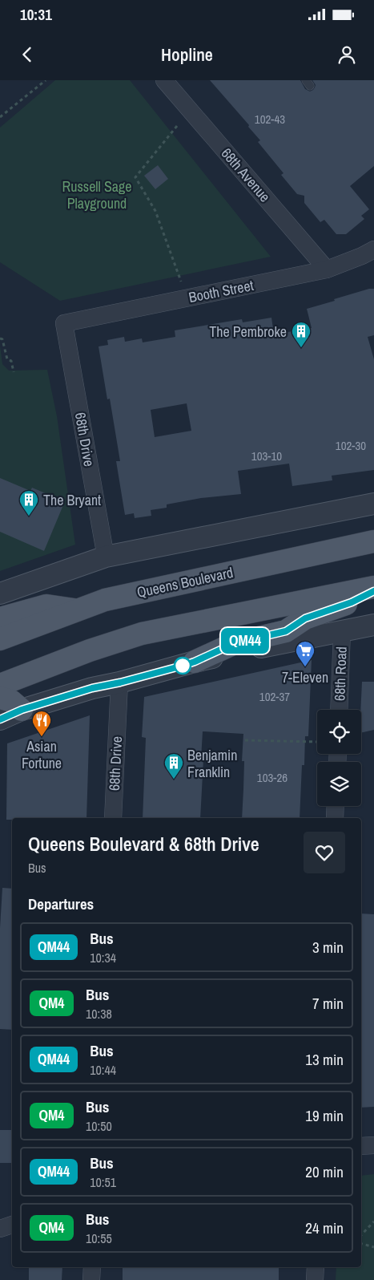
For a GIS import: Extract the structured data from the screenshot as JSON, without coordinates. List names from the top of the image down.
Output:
{
  "streets": {
    "main road": ["Queens Boulevard"],
    "street": [
      "68th Avenue",
      "Booth Street",
      "68th Drive",
      "68th Road"
    ]
  },
  "crossings": [
    ["68th Avenue", "Booth Street"],
    ["Booth Street", "68th Drive"]
  ],
  "parks": ["Russell Sage Playground"],
  "places": {
    "building": ["The Pembroke", "The Bryant", "Benjamin Franklin"],
    "supermarket": ["7-Eleven"],
    "restaurant": ["Asian Fortune"]
  },
  "lines": ["bus line QM44"],
  "house_numbers": [
    "102-43",
    "102-30",
    "103-10",
    "102-37",
    "103-26"
  ],
  "page": {
    "status": "10:31",
    "header": "Hopline",
    "on_map": "QM44",
    "heading": [
      ["Queens Boulevard & 68th Drive", "Bus"],
      "Departures"
    ],
    "list": [
      {
        "mark": "QM44",
        "name": "Bus",
        "note": "10:34",
        "value": "3 min"
      },
      {
        "mark": "QM4",
        "name": "Bus",
        "note": "10:38",
        "value": "7 min"
      },
      {
        "mark": "QM44",
        "name": "Bus",
        "note": "10:44",
        "value": "13 min"
      },
      {
        "mark": "QM4",
        "name": "Bus",
        "note": "10:50",
        "value": "19 min"
      },
      {
        "mark": "QM44",
        "name": "Bus",
        "note": "10:51",
        "value": "20 min"
      },
      {
        "mark": "QM4",
        "name": "Bus",
        "note": "10:55",
        "value": "24 min"
      }
    ]
  }
}
